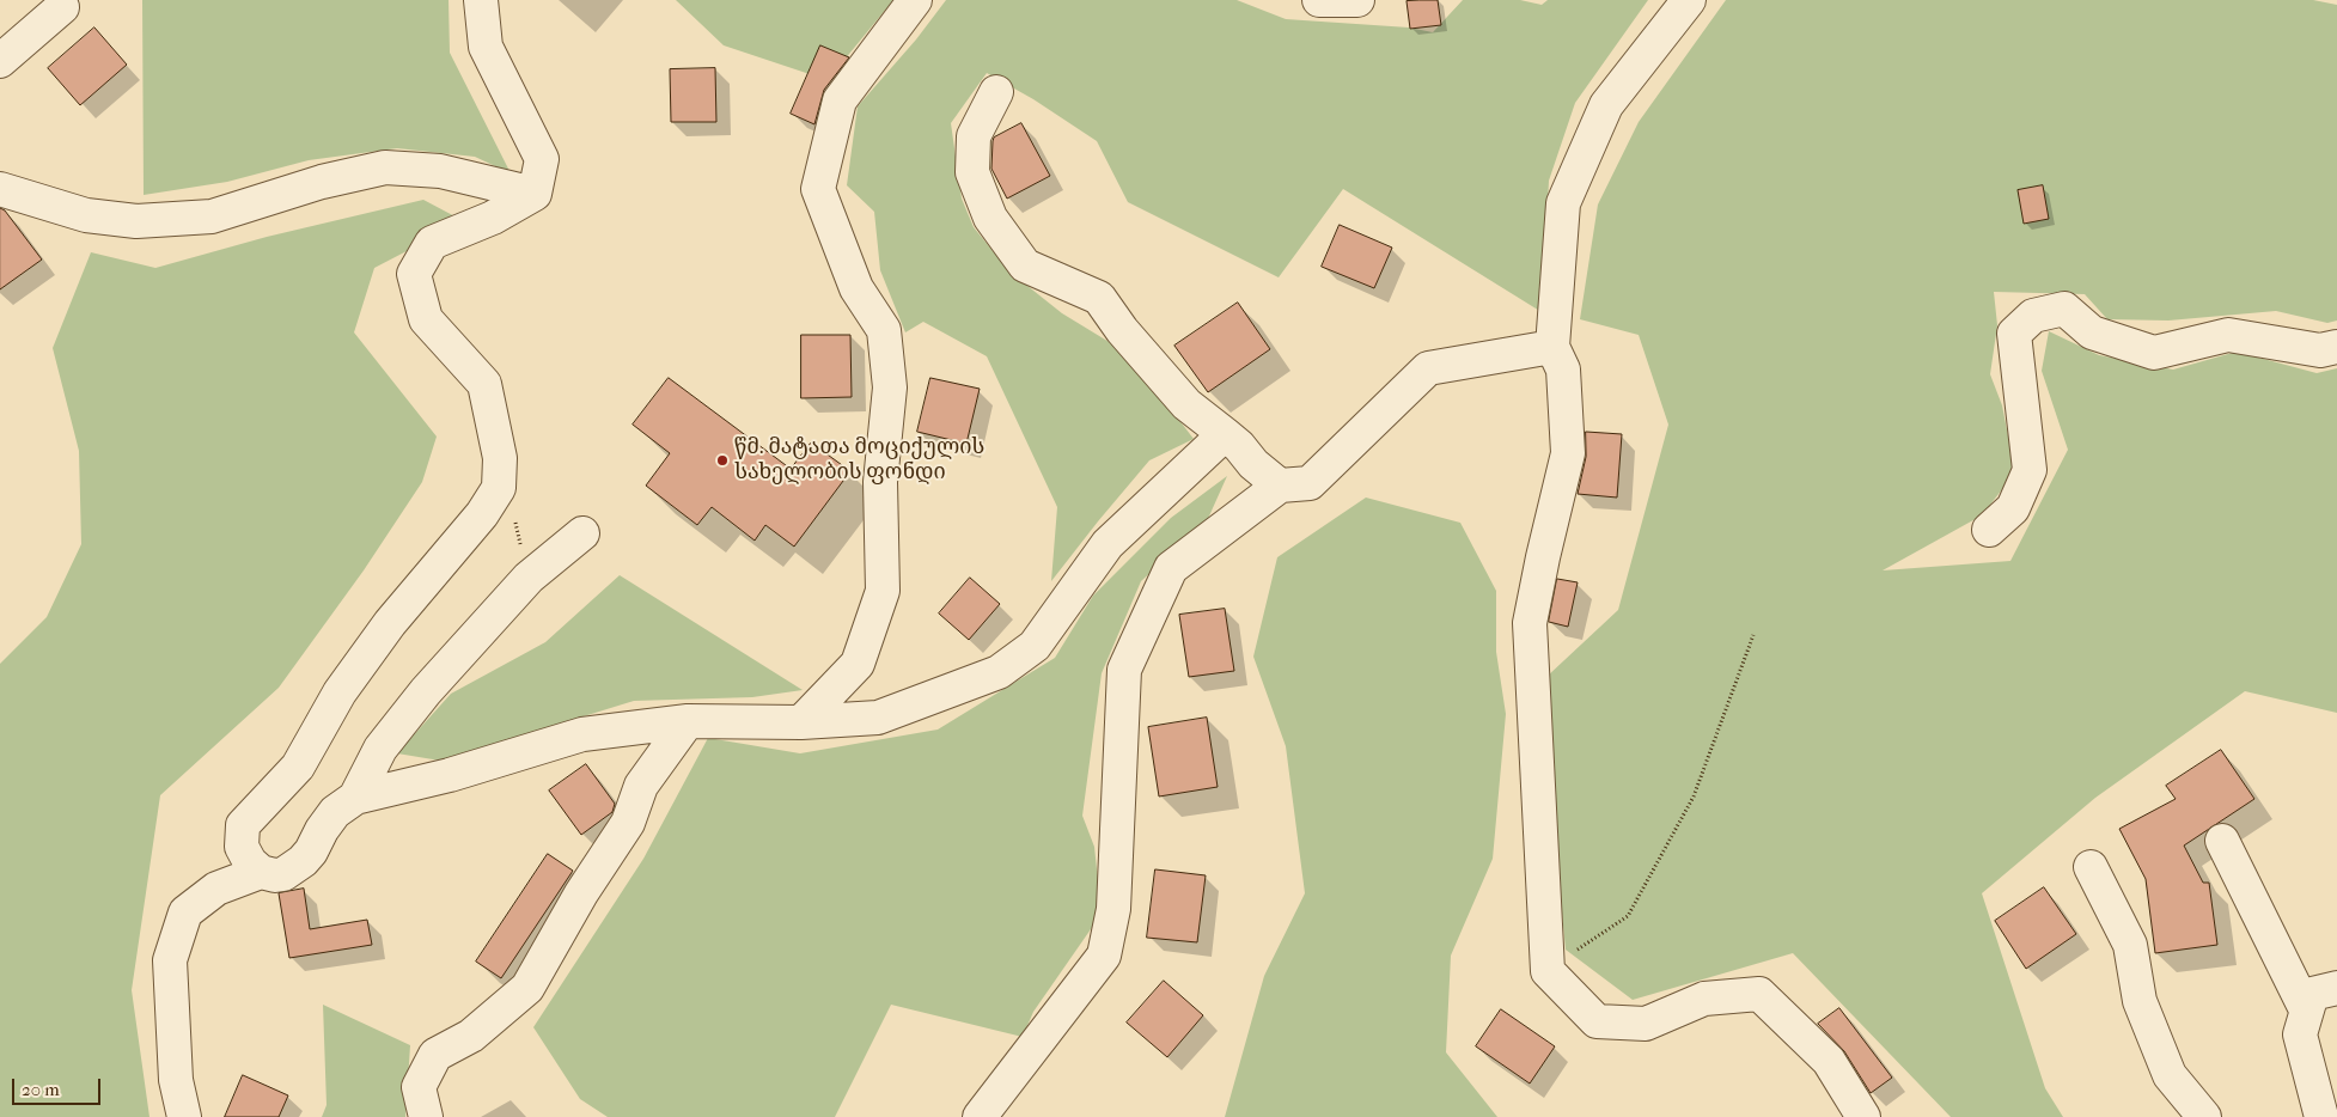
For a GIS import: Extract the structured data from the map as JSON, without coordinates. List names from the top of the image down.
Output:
{
  "places": ["წმ. მატათა მოციქულის სახელობის ფონდი"],
  "scale_bar": "20 m"
}
